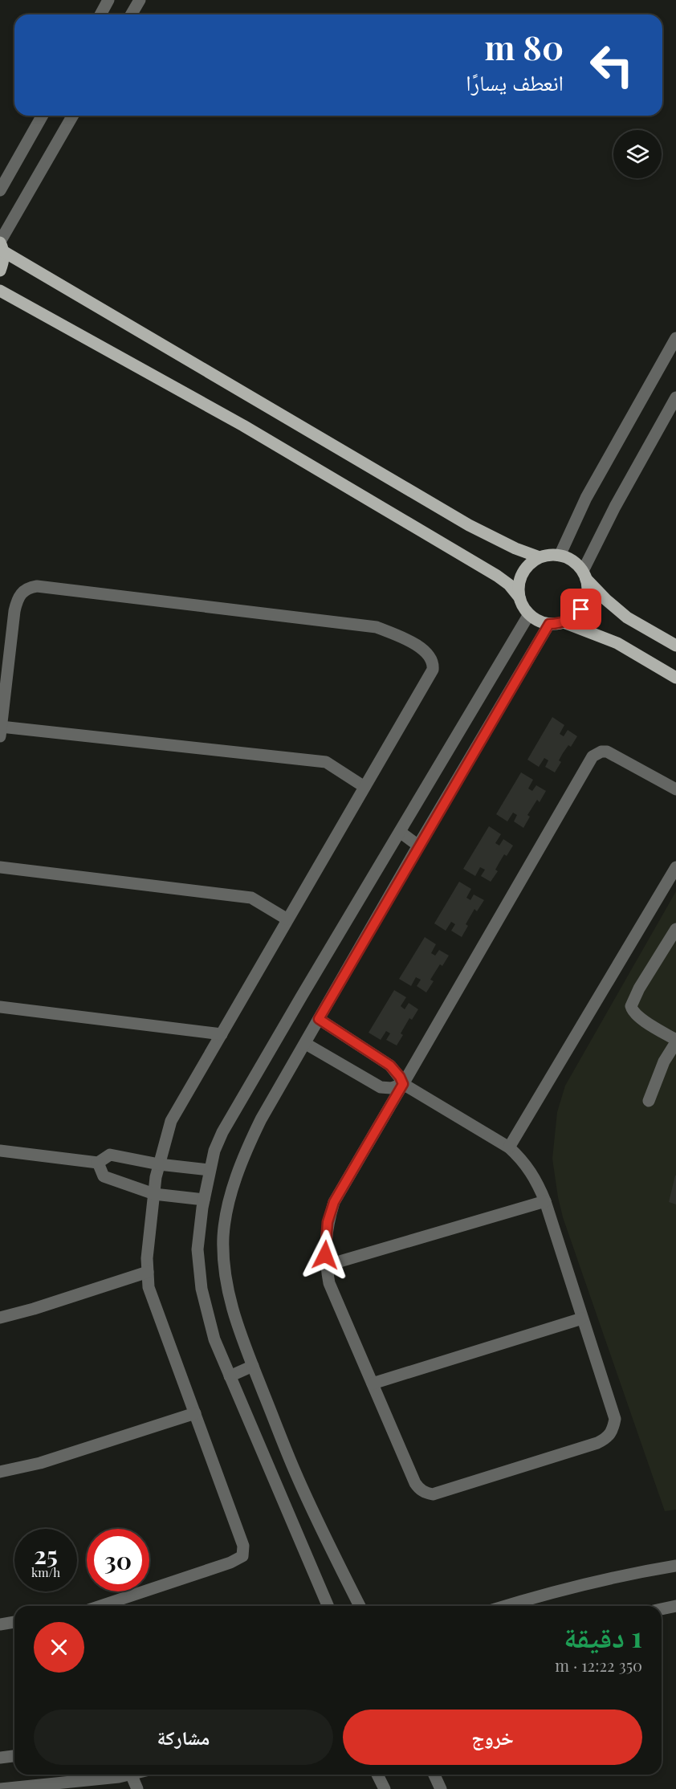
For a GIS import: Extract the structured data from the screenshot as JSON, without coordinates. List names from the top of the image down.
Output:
{
  "page": {
    "turn": ["80 m", "انعطف يسارًا"],
    "speed": "25 km/h",
    "limit": "30",
    "heading": ["1 دقيقة", "350 m · 12:22"],
    "buttons": ["خروج", "مشاركة"]
  }
}
